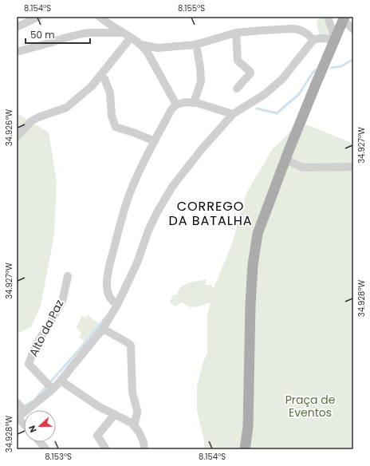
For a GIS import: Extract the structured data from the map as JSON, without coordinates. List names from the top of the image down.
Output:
{
  "streets": {
    "street": ["Alto da Paz"]
  },
  "districts": ["CORREGO DA BATALHA"],
  "parks": ["Praça de Eventos"],
  "scale_bar": "50 m",
  "north": "left",
  "coordinates": [
    "8.154°S",
    "8.155°S",
    "34.926°W",
    "34.927°W",
    "34.928°W",
    "8.153°S"
  ]
}
